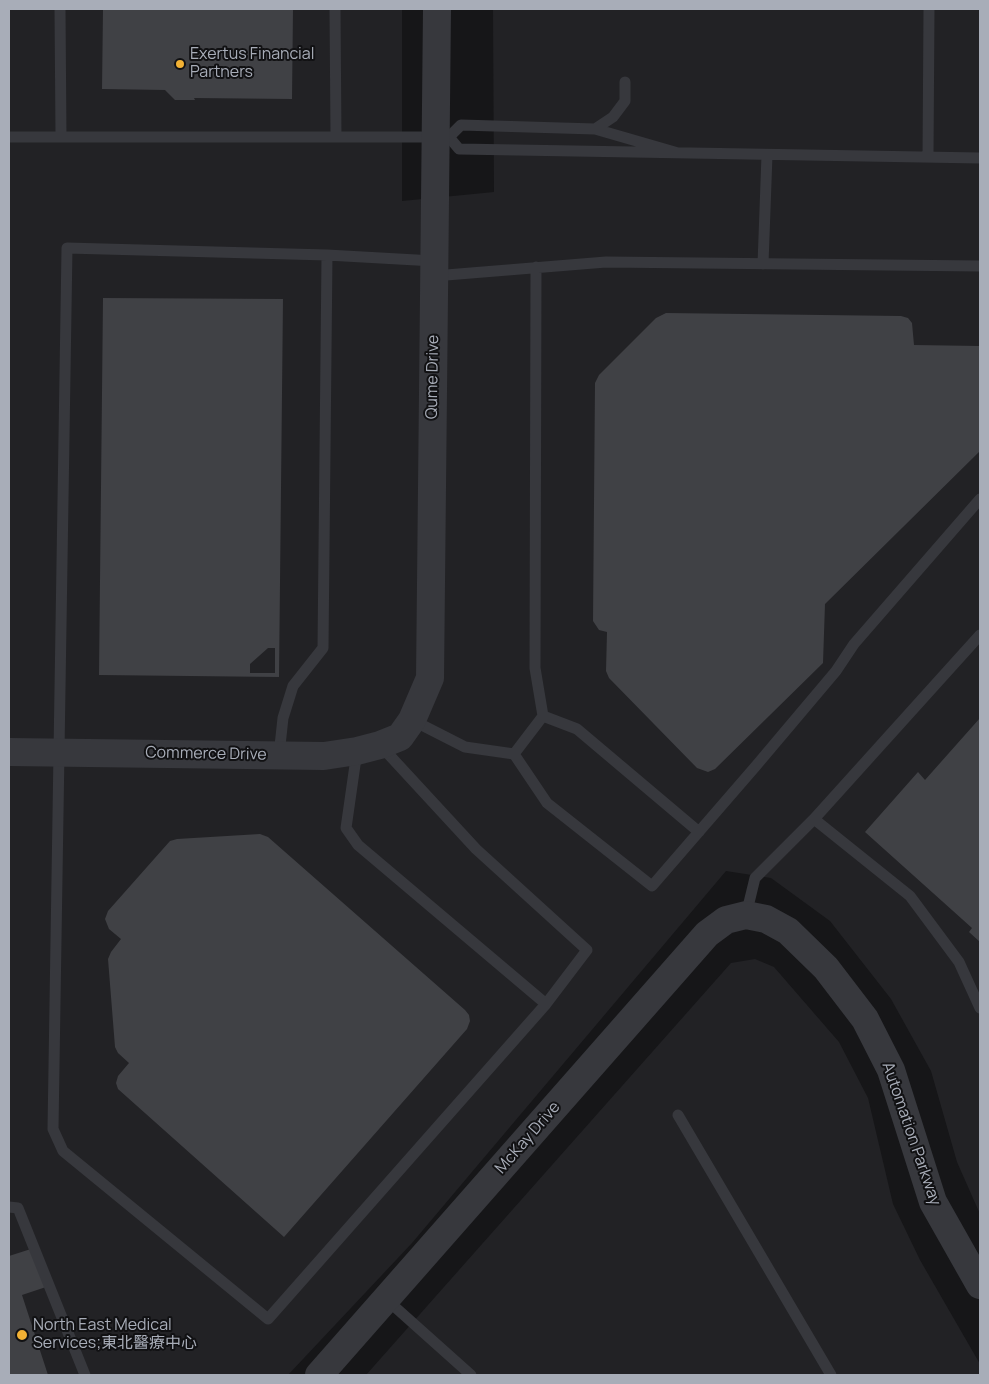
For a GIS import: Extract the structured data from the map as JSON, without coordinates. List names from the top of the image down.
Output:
{
  "streets": {
    "street": [
      "Qume Drive",
      "Commerce Drive",
      "Automation Parkway",
      "McKay Drive"
    ]
  },
  "crossings": [
    ["Qume Drive", "Commerce Drive"],
    ["Automation Parkway", "McKay Drive"]
  ],
  "places": ["Exertus Financial Partners", "North East Medical Services;東北醫療中心"]
}
